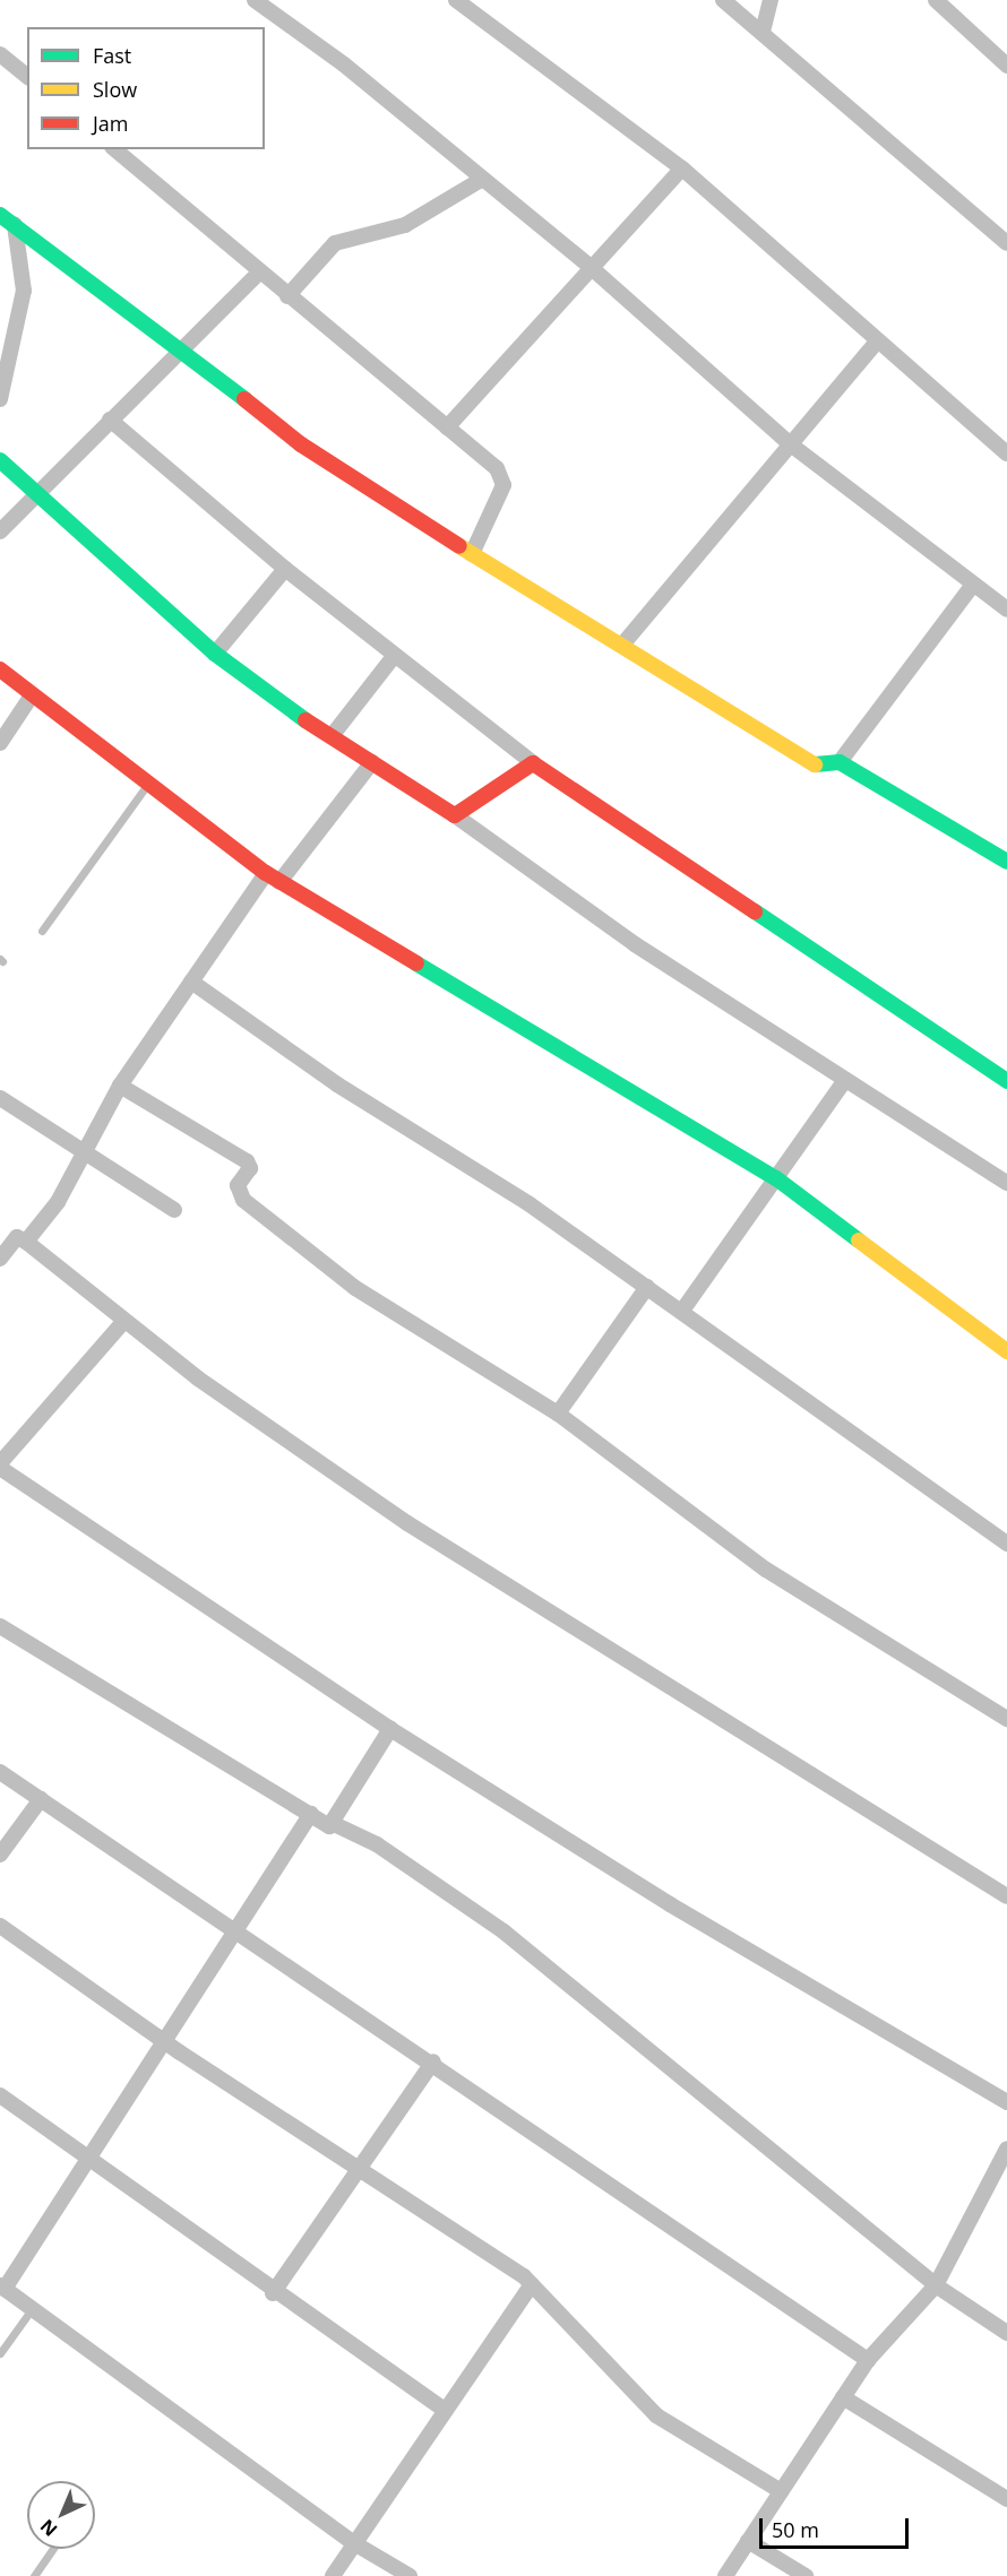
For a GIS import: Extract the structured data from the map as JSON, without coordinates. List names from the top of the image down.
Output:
{
  "legend": ["Fast", "Slow", "Jam"],
  "scale_bar": "50 m",
  "north": "bottom left"
}
